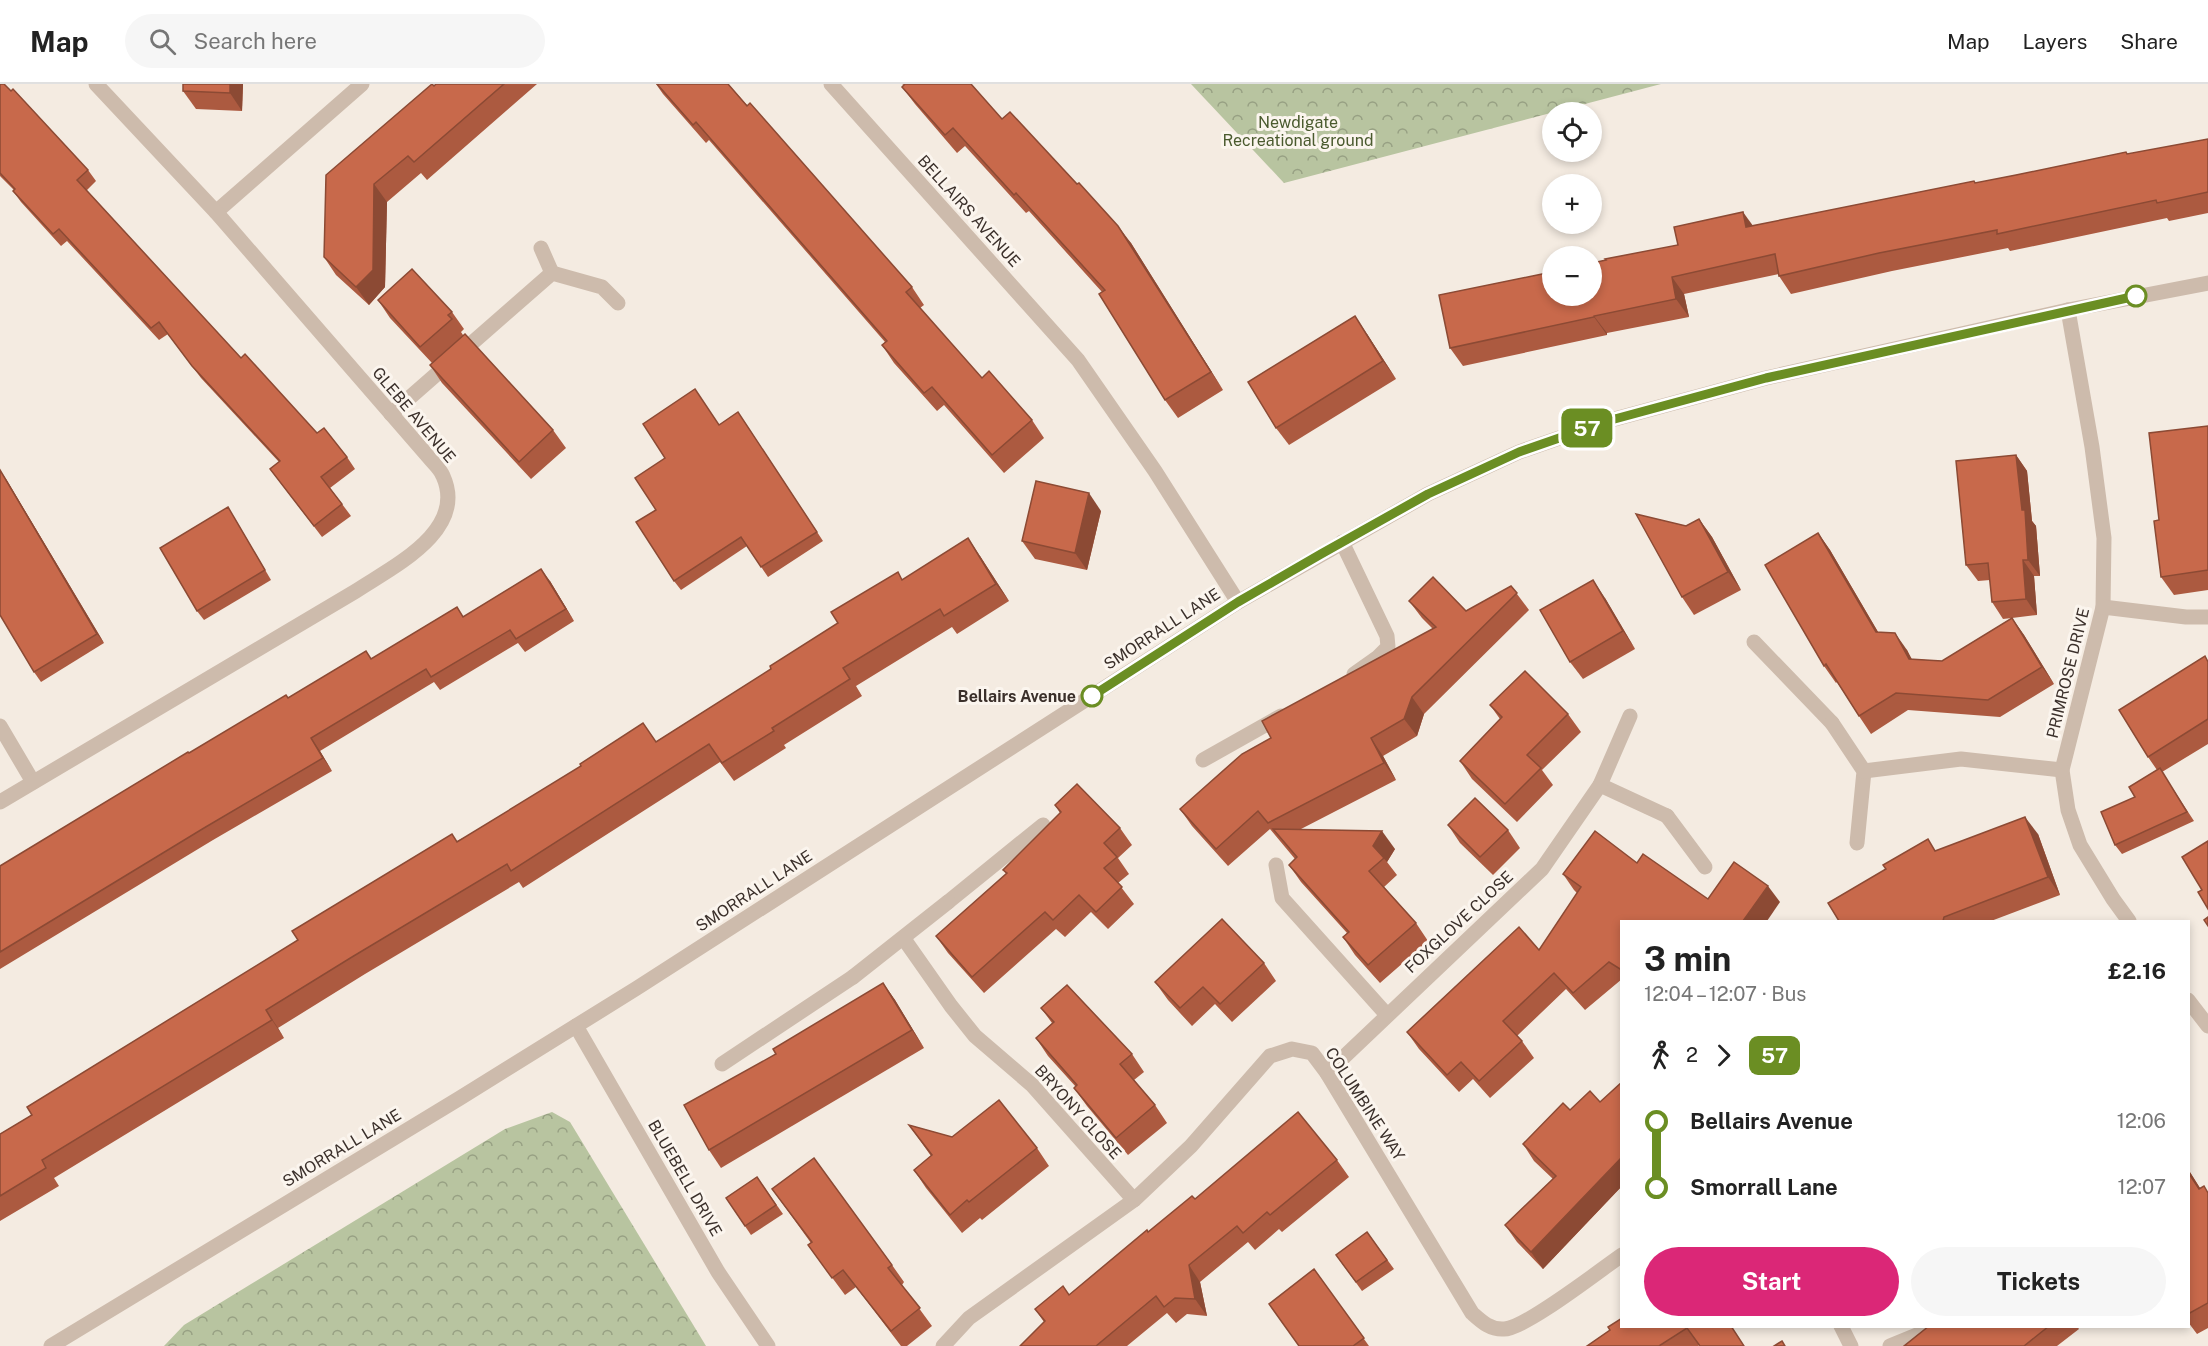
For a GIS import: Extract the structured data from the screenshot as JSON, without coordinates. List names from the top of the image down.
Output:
{
  "streets": {
    "street": [
      "BELLAIRS AVENUE",
      "GLEBE AVENUE",
      "SMORRALL LANE",
      "PRIMROSE DRIVE",
      "FOXGLOVE CLOSE",
      "COLUMBINE WAY",
      "BRYONY CLOSE",
      "BLUEBELL DRIVE"
    ]
  },
  "crossings": [
    ["BELLAIRS AVENUE", "SMORRALL LANE"],
    ["SMORRALL LANE", "PRIMROSE DRIVE"],
    ["SMORRALL LANE", "BLUEBELL DRIVE"],
    ["FOXGLOVE CLOSE", "COLUMBINE WAY"],
    ["COLUMBINE WAY", "BRYONY CLOSE"]
  ],
  "parks": ["Newdigate Recreational ground"],
  "places": ["Bellairs Avenue"],
  "lines": ["bus line 57"],
  "page": {
    "header": "Map",
    "search": "Search here",
    "nav": ["Map", "Layers", "Share"],
    "on_map": "57",
    "map_buttons": ["+", "−"],
    "heading": ["3 min", "12:04 – 12:07 · Bus", "£2.16"],
    "legs": ["2", "57"],
    "list": [
      {
        "name": "Bellairs Avenue",
        "value": "12:06"
      },
      {
        "name": "Smorrall Lane",
        "value": "12:07"
      }
    ],
    "buttons": ["Start", "Tickets"]
  }
}
